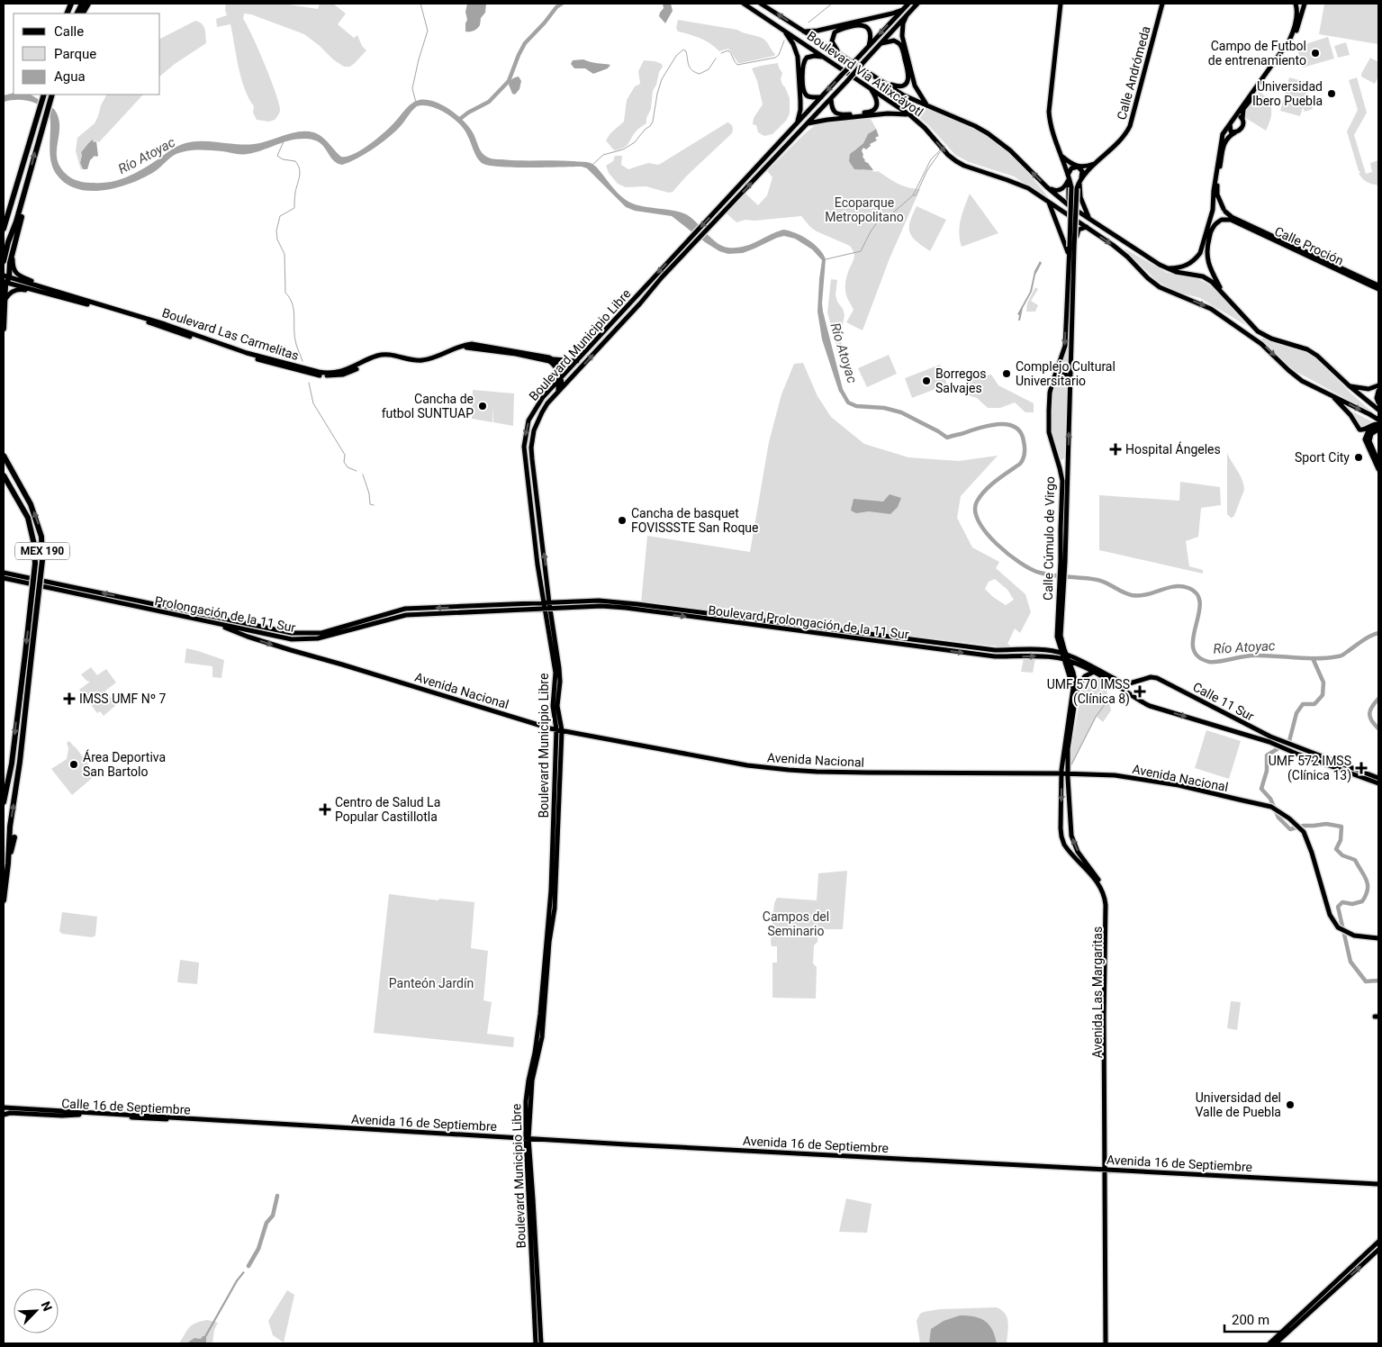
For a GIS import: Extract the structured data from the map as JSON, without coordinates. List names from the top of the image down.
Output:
{
  "streets": {
    "highway": ["MEX 190"],
    "main road": [
      "Calle Andrómeda",
      "Boulevard Vía Atlixcáyotl",
      "Calle Proción",
      "Boulevard Las Carmelitas",
      "Boulevard Municipio Libre",
      "Calle Cúmulo de Virgo",
      "Prolongación de la 11 Sur",
      "Boulevard Prolongación de la 11 Sur",
      "Avenida Nacional",
      "Calle 11 Sur",
      "Avenida Las Margaritas",
      "Calle 16 de Septiembre",
      "Avenida 16 de Septiembre"
    ]
  },
  "crossings": [
    ["Calle Andrómeda", "Calle Cúmulo de Virgo"],
    ["Boulevard Las Carmelitas", "Boulevard Municipio Libre"],
    ["Boulevard Municipio Libre", "Prolongación de la 11 Sur"],
    ["Boulevard Municipio Libre", "Boulevard Prolongación de la 11 Sur"],
    ["Boulevard Municipio Libre", "Avenida Nacional"],
    ["Boulevard Municipio Libre", "Avenida 16 de Septiembre"],
    ["Calle Cúmulo de Virgo", "Boulevard Prolongación de la 11 Sur"],
    ["Calle Cúmulo de Virgo", "Calle 11 Sur"],
    ["Calle Cúmulo de Virgo", "Avenida Las Margaritas"],
    ["Prolongación de la 11 Sur", "Boulevard Prolongación de la 11 Sur"],
    ["Prolongación de la 11 Sur", "Avenida Nacional"],
    ["Boulevard Prolongación de la 11 Sur", "Calle 11 Sur"],
    ["Boulevard Prolongación de la 11 Sur", "Avenida Las Margaritas"],
    ["Avenida Nacional", "Avenida Las Margaritas"],
    ["Calle 11 Sur", "Avenida Las Margaritas"],
    ["Avenida Las Margaritas", "Avenida 16 de Septiembre"],
    ["Calle 16 de Septiembre", "Avenida 16 de Septiembre"]
  ],
  "water": ["Río Atoyac"],
  "parks": ["Ecoparque Metropolitano", "Campos del Seminario", "Panteón Jardín"],
  "places": {
    "other": [
      "Campo de Futbol de entrenamiento",
      "Universidad Ibero Puebla",
      "Complejo Cultural Universitario",
      "Borregos Salvajes",
      "Cancha de futbol SUNTUAP",
      "Sport City",
      "Cancha de basquet FOVISSSTE San Roque",
      "Área Deportiva San Bartolo",
      "Universidad del Valle de Puebla"
    ],
    "health": [
      "Hospital Ángeles",
      "UMF 570 IMSS (Clínica 8)",
      "IMSS UMF Nº 7",
      "UMF 572 IMSS (Clínica 13)",
      "Centro de Salud La Popular Castillotla"
    ]
  },
  "legend": ["Calle", "Parque", "Agua"],
  "scale_bar": "200 m",
  "north": "top right"
}
